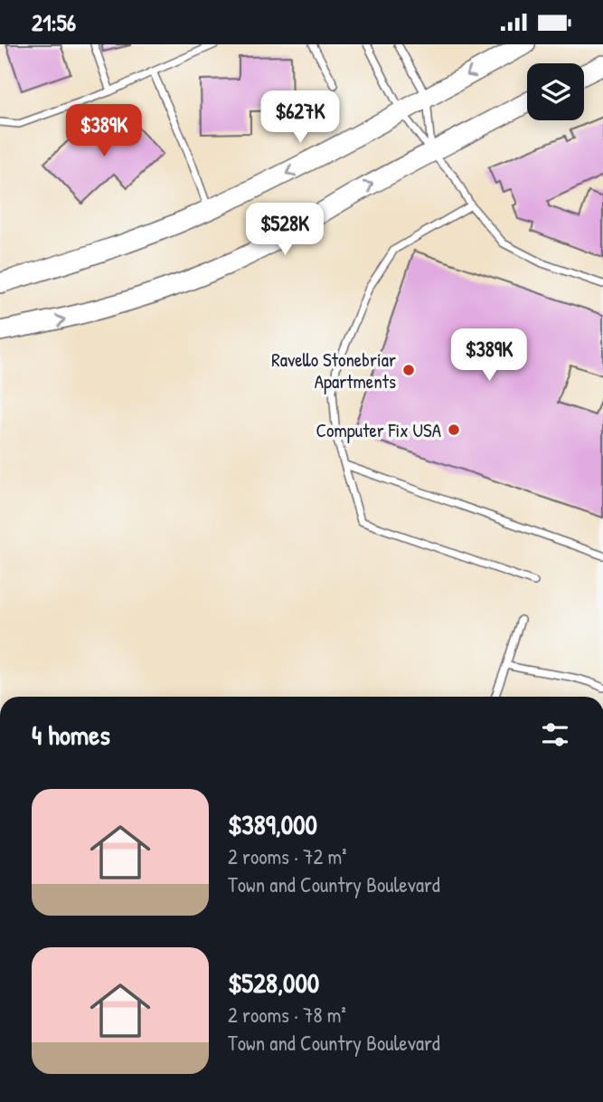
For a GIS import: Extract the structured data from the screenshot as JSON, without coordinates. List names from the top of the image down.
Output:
{
  "places": ["Ravello Stonebriar Apartments", "Computer Fix USA"],
  "page": {
    "status": "21:56",
    "price": [
      "$627K",
      "$389K",
      "$528K",
      "$389K"
    ],
    "heading": "4 homes",
    "list": [
      {
        "name": "$389,000",
        "note": "2 rooms · 72 m² · Town and Country Boulevard"
      },
      {
        "name": "$528,000",
        "note": "2 rooms · 78 m² · Town and Country Boulevard"
      }
    ]
  }
}
